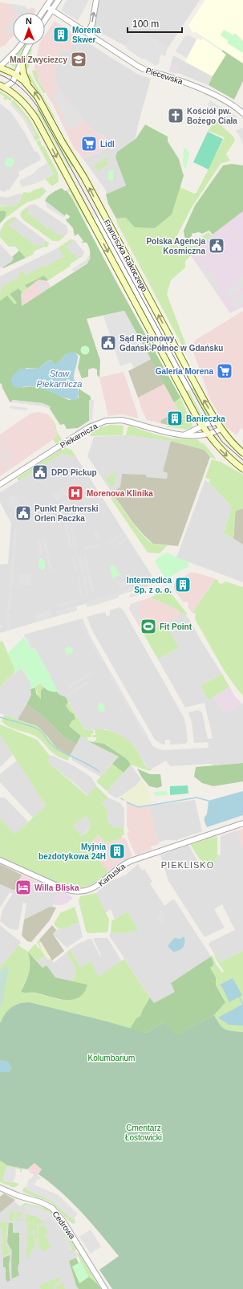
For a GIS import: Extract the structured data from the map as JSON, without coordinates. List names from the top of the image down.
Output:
{
  "streets": {
    "main road": ["Franciszka Rakoczego"],
    "street": [
      "Piecewska",
      "Piekarnicza",
      "Kartuska",
      "Cedrowa"
    ]
  },
  "crossings": [
    ["Franciszka Rakoczego", "Piekarnicza"]
  ],
  "districts": ["PIEKLISKO"],
  "water": ["Staw Piekarnicza"],
  "parks": ["Kolumbarium", "Cmentarz Łostowicki"],
  "places": {
    "building": [
      "Morena Skwer",
      "Banieczka",
      "Intermedica Sp. z o. o.",
      "Myjnia bezdotykowa 24H"
    ],
    "school or university": ["Mali Zwyciezcy"],
    "church": ["Kościół pw. Bożego Ciała"],
    "supermarket": ["Lidl", "Galeria Morena"],
    "public building": [
      "Polska Agencja Kosmiczna",
      "Sąd Rejonowy Gdańsk-Północ w Gdańsku",
      "DPD Pickup",
      "Punkt Partnerski Orlen Paczka"
    ],
    "hospital": ["Morenova Klinika"],
    "sports": ["Fit Point"],
    "hotel": ["Willa Bliska"]
  },
  "scale_bar": "100 m",
  "north": "top"
}
